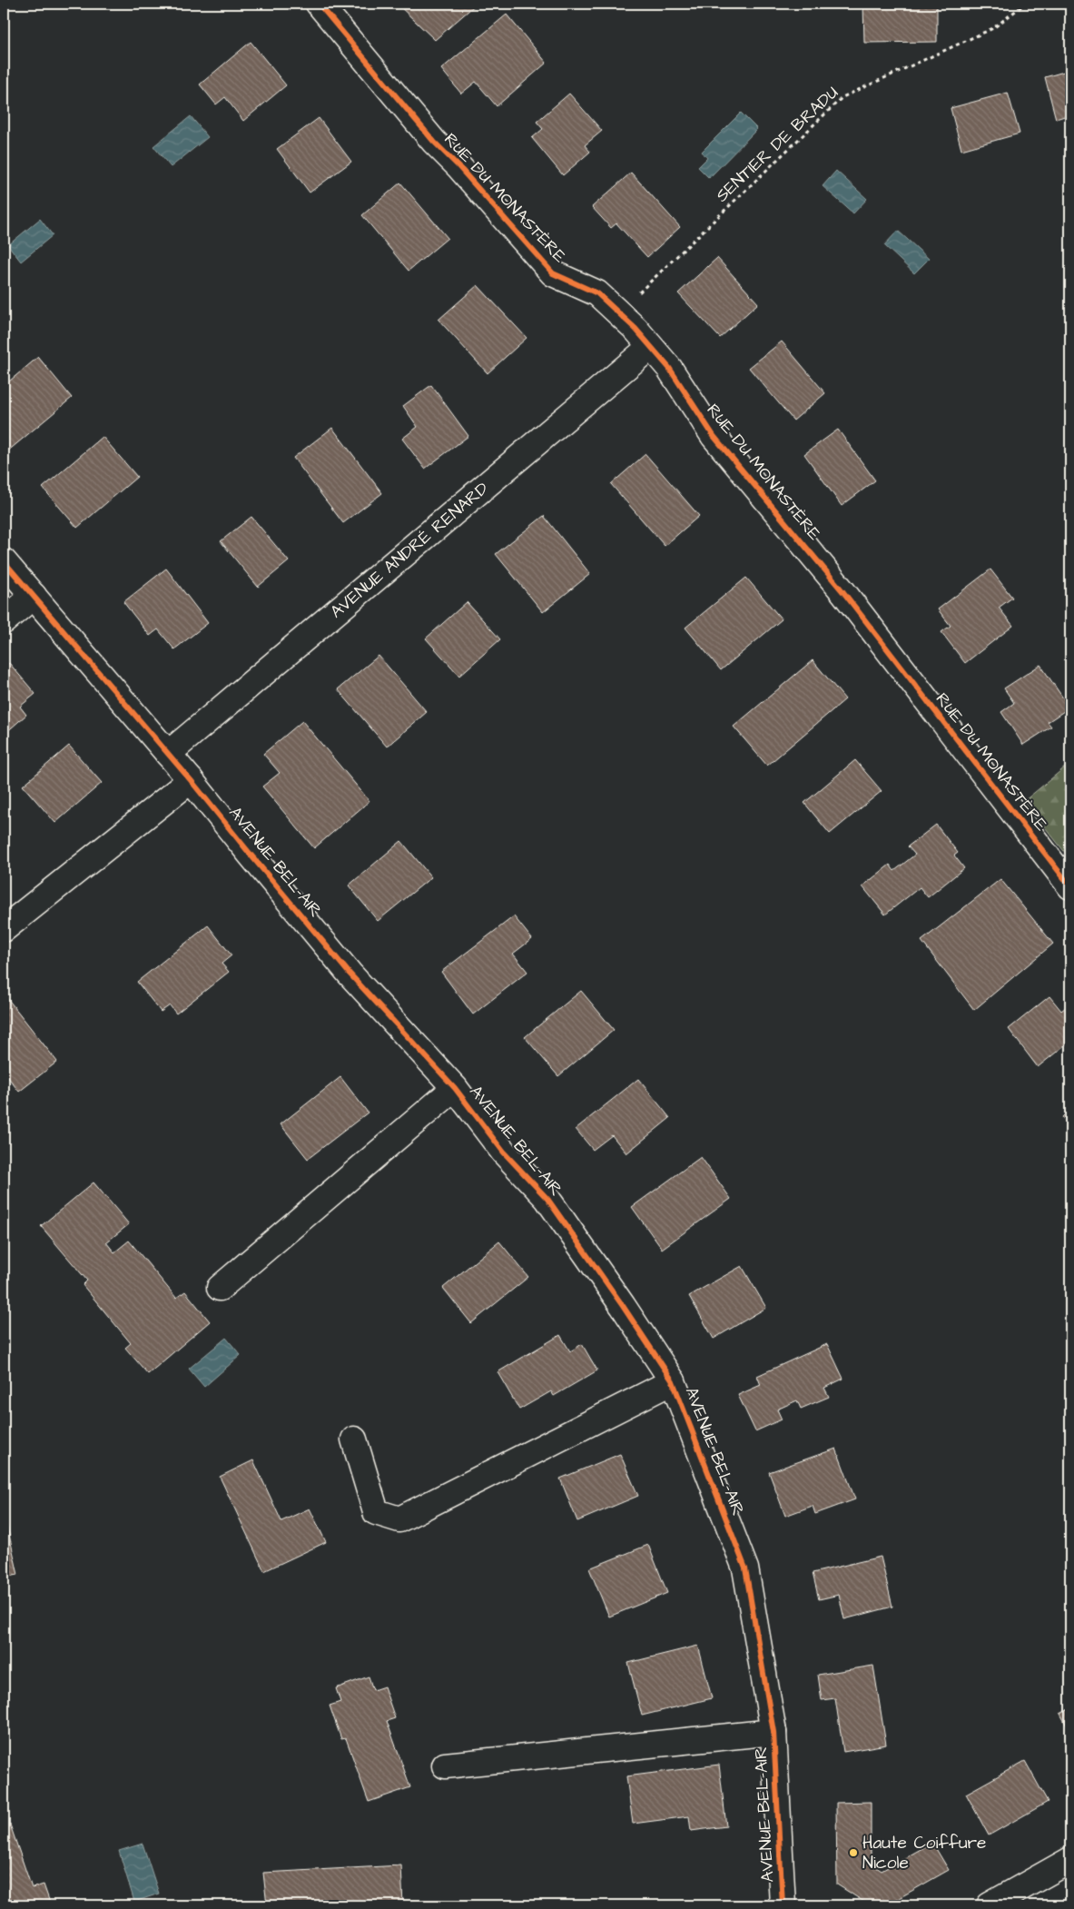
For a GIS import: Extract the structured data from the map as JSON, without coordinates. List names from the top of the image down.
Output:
{
  "streets": {
    "street": ["RUE DU MONASTÈRE", "AVENUE ANDRÉ RENARD", "AVENUE BEL-AIR"],
    "path": ["SENTIER DE BRADU"]
  },
  "crossings": [
    ["SENTIER DE BRADU", "RUE DU MONASTÈRE"],
    ["RUE DU MONASTÈRE", "AVENUE ANDRÉ RENARD"],
    ["AVENUE ANDRÉ RENARD", "AVENUE BEL-AIR"]
  ],
  "places": ["Haute Coiffure Nicole"]
}
